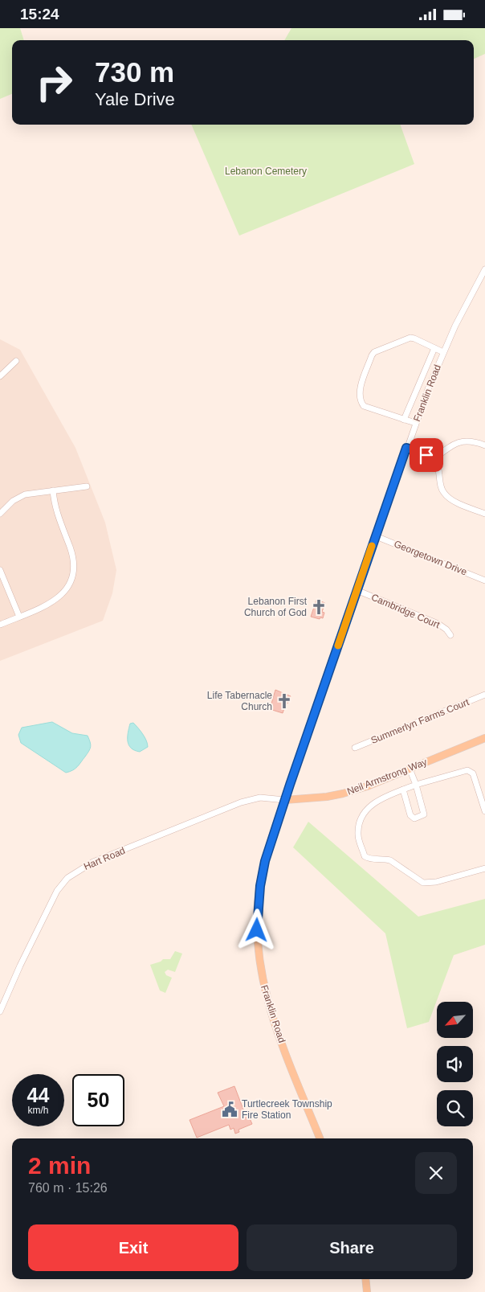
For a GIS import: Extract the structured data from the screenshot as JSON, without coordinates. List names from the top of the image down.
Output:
{
  "streets": {
    "main road": ["Franklin Road", "Neil Armstrong Way"],
    "street": [
      "Georgetown Drive",
      "Cambridge Court",
      "Summerlyn Farms Court",
      "Hart Road"
    ]
  },
  "crossings": [
    ["Franklin Road", "Georgetown Drive"],
    ["Franklin Road", "Cambridge Court"],
    ["Franklin Road", "Neil Armstrong Way"],
    ["Franklin Road", "Hart Road"],
    ["Neil Armstrong Way", "Hart Road"]
  ],
  "parks": ["Lebanon Cemetery"],
  "places": {
    "church": ["Lebanon First Church of God", "Life Tabernacle Church"],
    "public building": ["Turtlecreek Township Fire Station"]
  },
  "north": "bottom left",
  "page": {
    "status": "15:24",
    "turn": ["730 m", "Yale Drive"],
    "speed": "44 km/h",
    "limit": "50",
    "heading": ["2 min", "760 m · 15:26"],
    "buttons": ["Exit", "Share"]
  }
}
